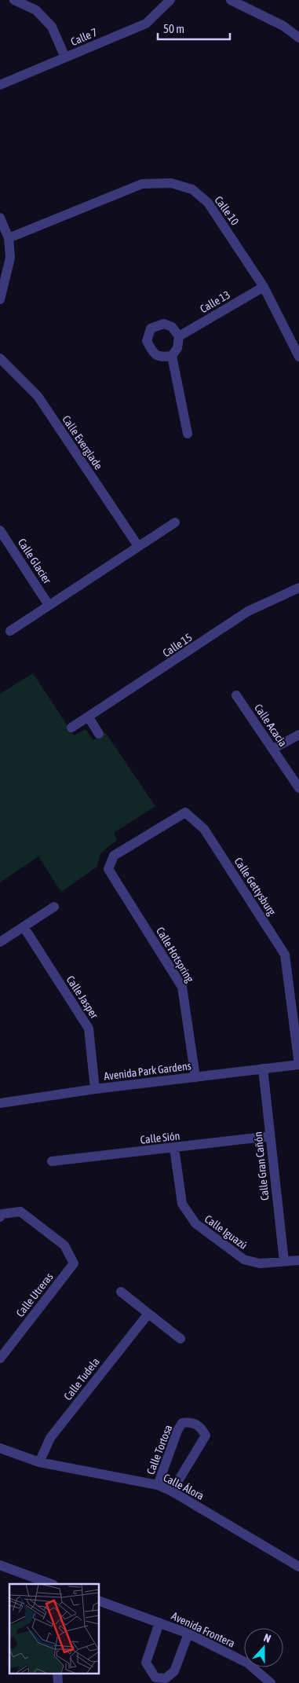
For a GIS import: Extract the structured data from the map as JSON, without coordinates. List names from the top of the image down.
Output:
{
  "streets": {
    "street": [
      "Calle 7",
      "Calle 10",
      "Calle 13",
      "Calle Everglade",
      "Calle Glacier",
      "Calle 15",
      "Calle Acacia",
      "Calle Gettysburg",
      "Calle Hotspring",
      "Calle Jasper",
      "Avenida Park Gardens",
      "Calle Sión",
      "Calle Gran Cañón",
      "Calle Iguazú",
      "Calle Utreras",
      "Calle Tudela",
      "Calle Tortosa",
      "Calle Álora",
      "Avenida Frontera"
    ]
  },
  "crossings": [
    ["Calle 10", "Calle 13"],
    ["Calle Gettysburg", "Calle Hotspring"],
    ["Calle Gettysburg", "Avenida Park Gardens"],
    ["Calle Hotspring", "Avenida Park Gardens"],
    ["Calle Jasper", "Avenida Park Gardens"],
    ["Avenida Park Gardens", "Calle Gran Cañón"],
    ["Calle Sión", "Calle Gran Cañón"],
    ["Calle Sión", "Calle Iguazú"],
    ["Calle Gran Cañón", "Calle Iguazú"],
    ["Calle Tudela", "Calle Álora"],
    ["Calle Tortosa", "Calle Álora"]
  ],
  "scale_bar": "50 m",
  "north": "top"
}
